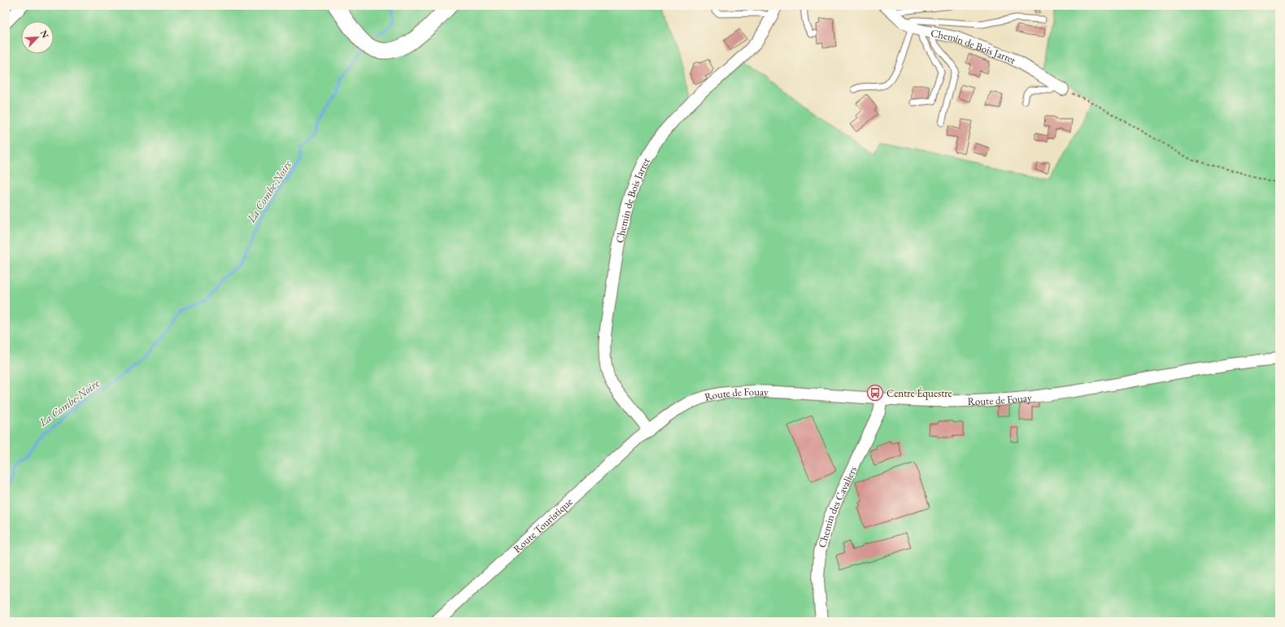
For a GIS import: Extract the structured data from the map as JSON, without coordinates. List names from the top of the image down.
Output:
{
  "streets": {
    "street": [
      "Chemin de Bois Jarret",
      "Route de Fouay",
      "Chemin des Cavaliers",
      "Route Touristique"
    ]
  },
  "crossings": [
    ["Chemin de Bois Jarret", "Route de Fouay"],
    ["Chemin de Bois Jarret", "Route Touristique"],
    ["Route de Fouay", "Chemin des Cavaliers"],
    ["Route de Fouay", "Route Touristique"]
  ],
  "water": ["La Combe-Noire"],
  "places": {
    "bus stop": ["Centre Équestre"]
  },
  "north": "top right"
}
